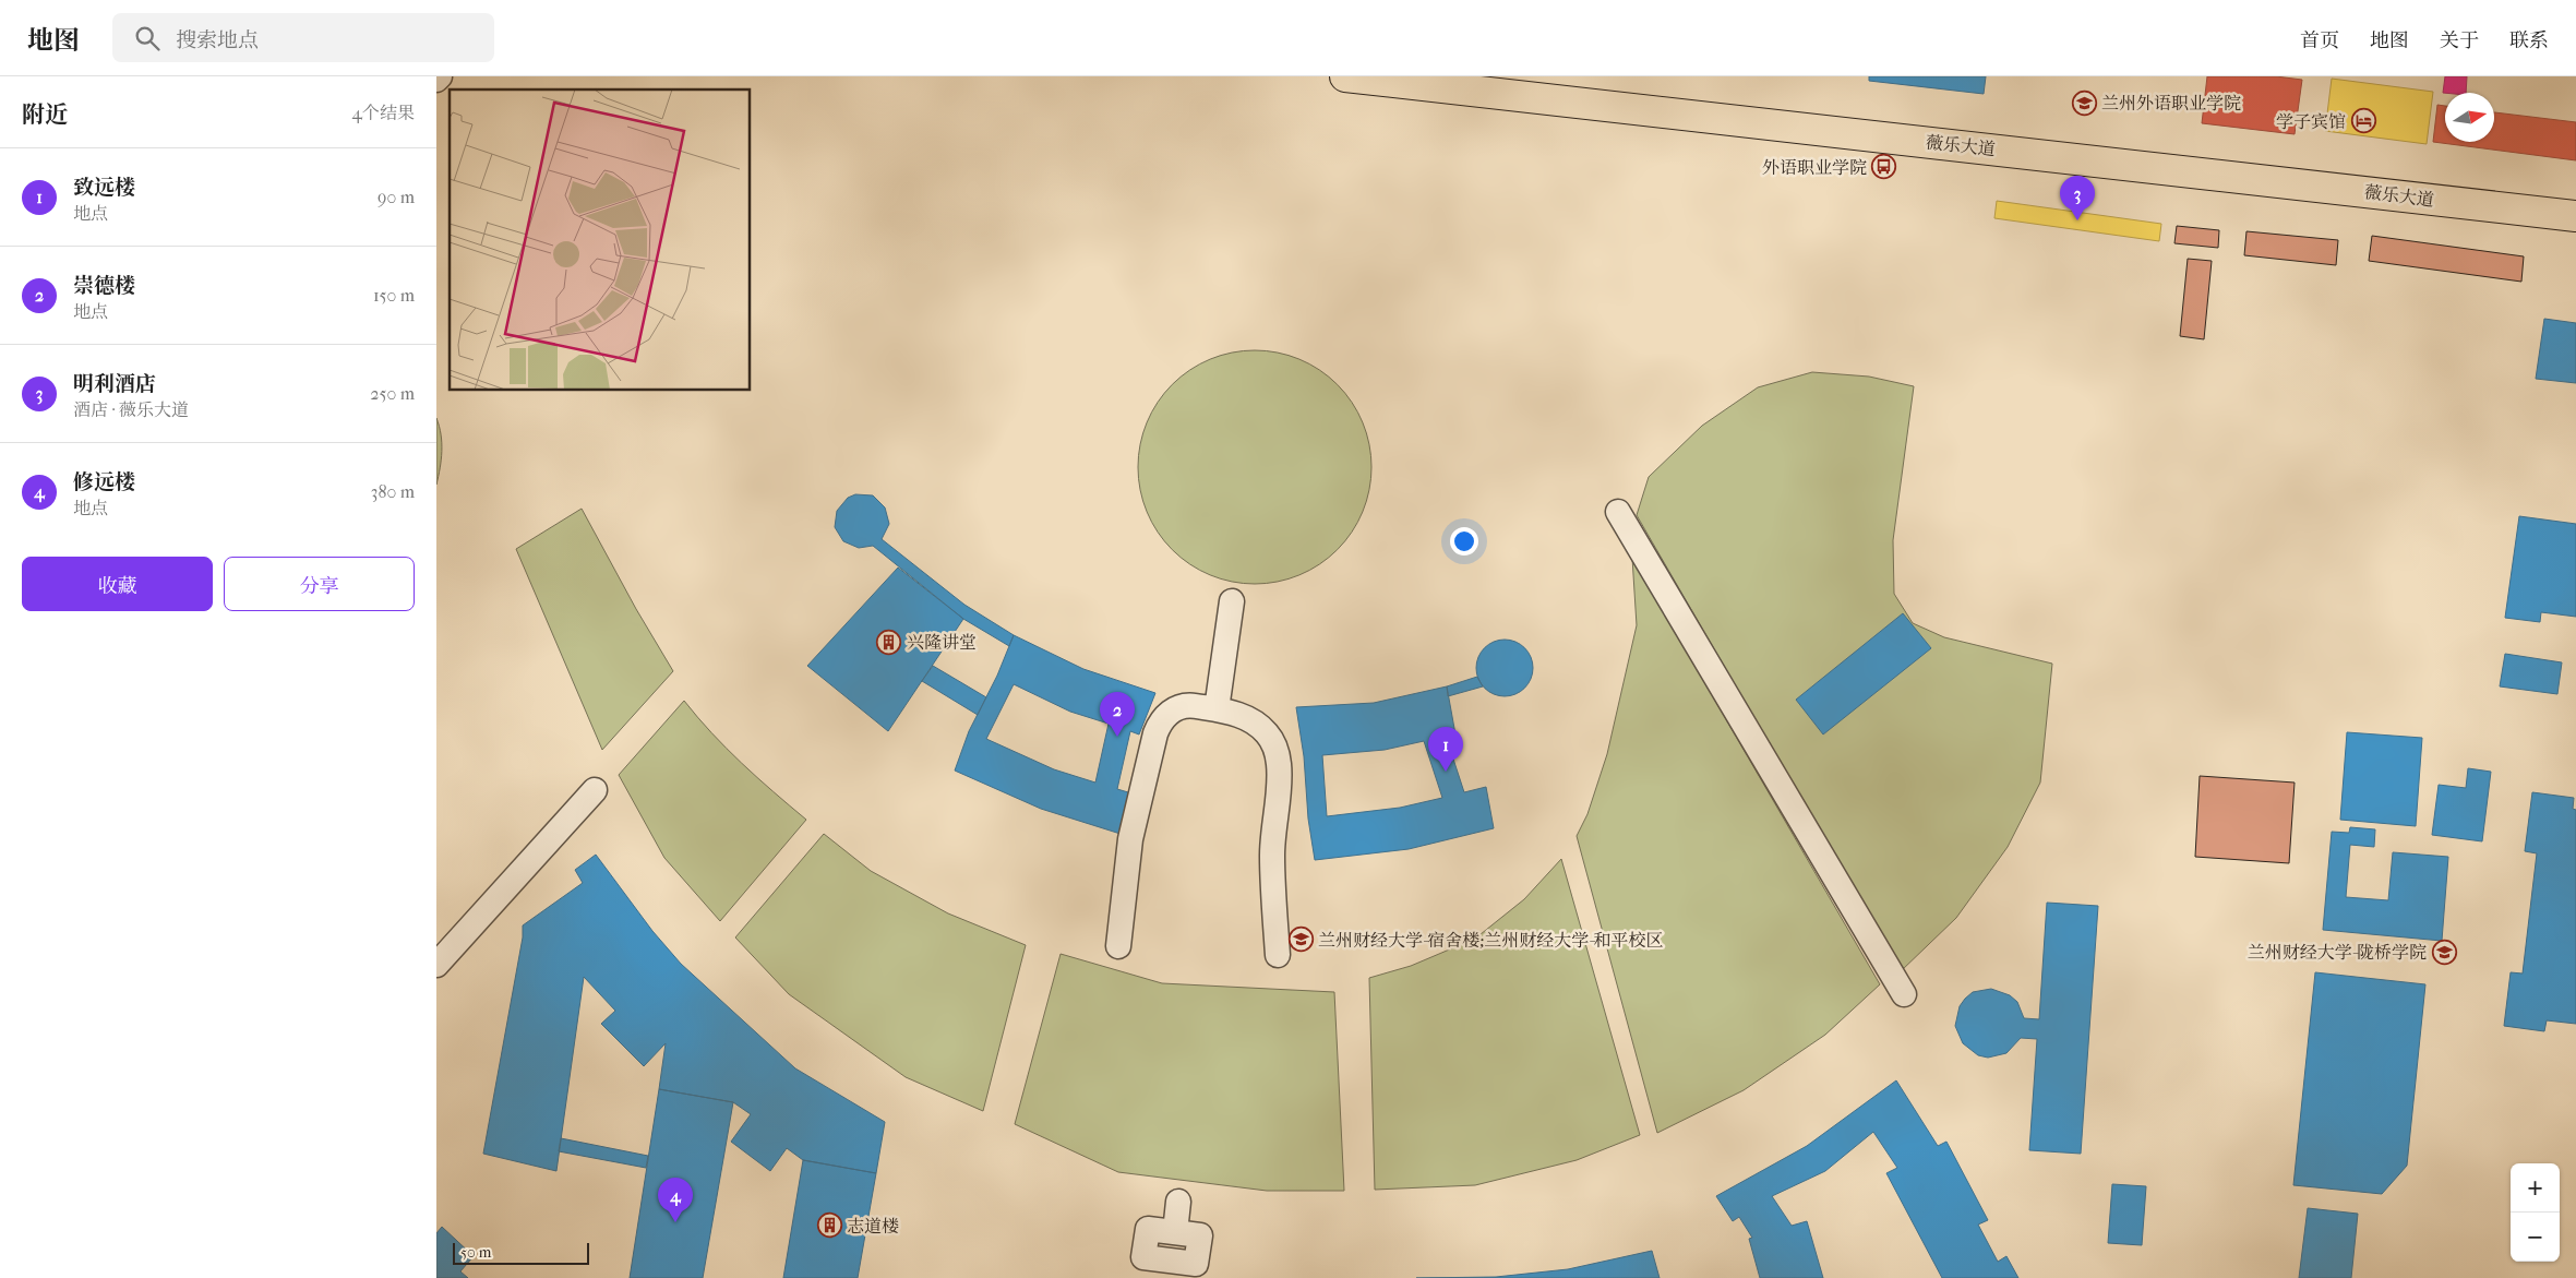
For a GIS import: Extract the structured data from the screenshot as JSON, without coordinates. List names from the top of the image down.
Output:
{
  "streets": {
    "main road": ["薇乐大道"]
  },
  "places": {
    "school or university": ["兰州外语职业学院", "兰州财经大学-宿舍楼;兰州财经大学-和平校区", "兰州财经大学-陇桥学院"],
    "hotel": ["学子宾馆"],
    "bus stop": ["外语职业学院"],
    "building": ["兴隆讲堂", "志道楼"]
  },
  "scale_bar": "50 m",
  "north": "right",
  "page": {
    "header": "地图",
    "search": "搜索地点",
    "nav": [
      "首页",
      "地图",
      "关于",
      "联系"
    ],
    "heading": ["附近", "4个结果"],
    "list": [
      {
        "mark": "1",
        "name": "致远楼",
        "note": "地点",
        "value": "90 m"
      },
      {
        "mark": "2",
        "name": "崇德楼",
        "note": "地点",
        "value": "150 m"
      },
      {
        "mark": "3",
        "name": "明利酒店",
        "note": "酒店 · 薇乐大道",
        "value": "250 m"
      },
      {
        "mark": "4",
        "name": "修远楼",
        "note": "地点",
        "value": "380 m"
      }
    ],
    "pins": [
      "3",
      "2",
      "1",
      "4"
    ],
    "buttons": ["收藏", "分享"],
    "map_buttons": ["+", "−"],
    "scale": "50 m"
  }
}
